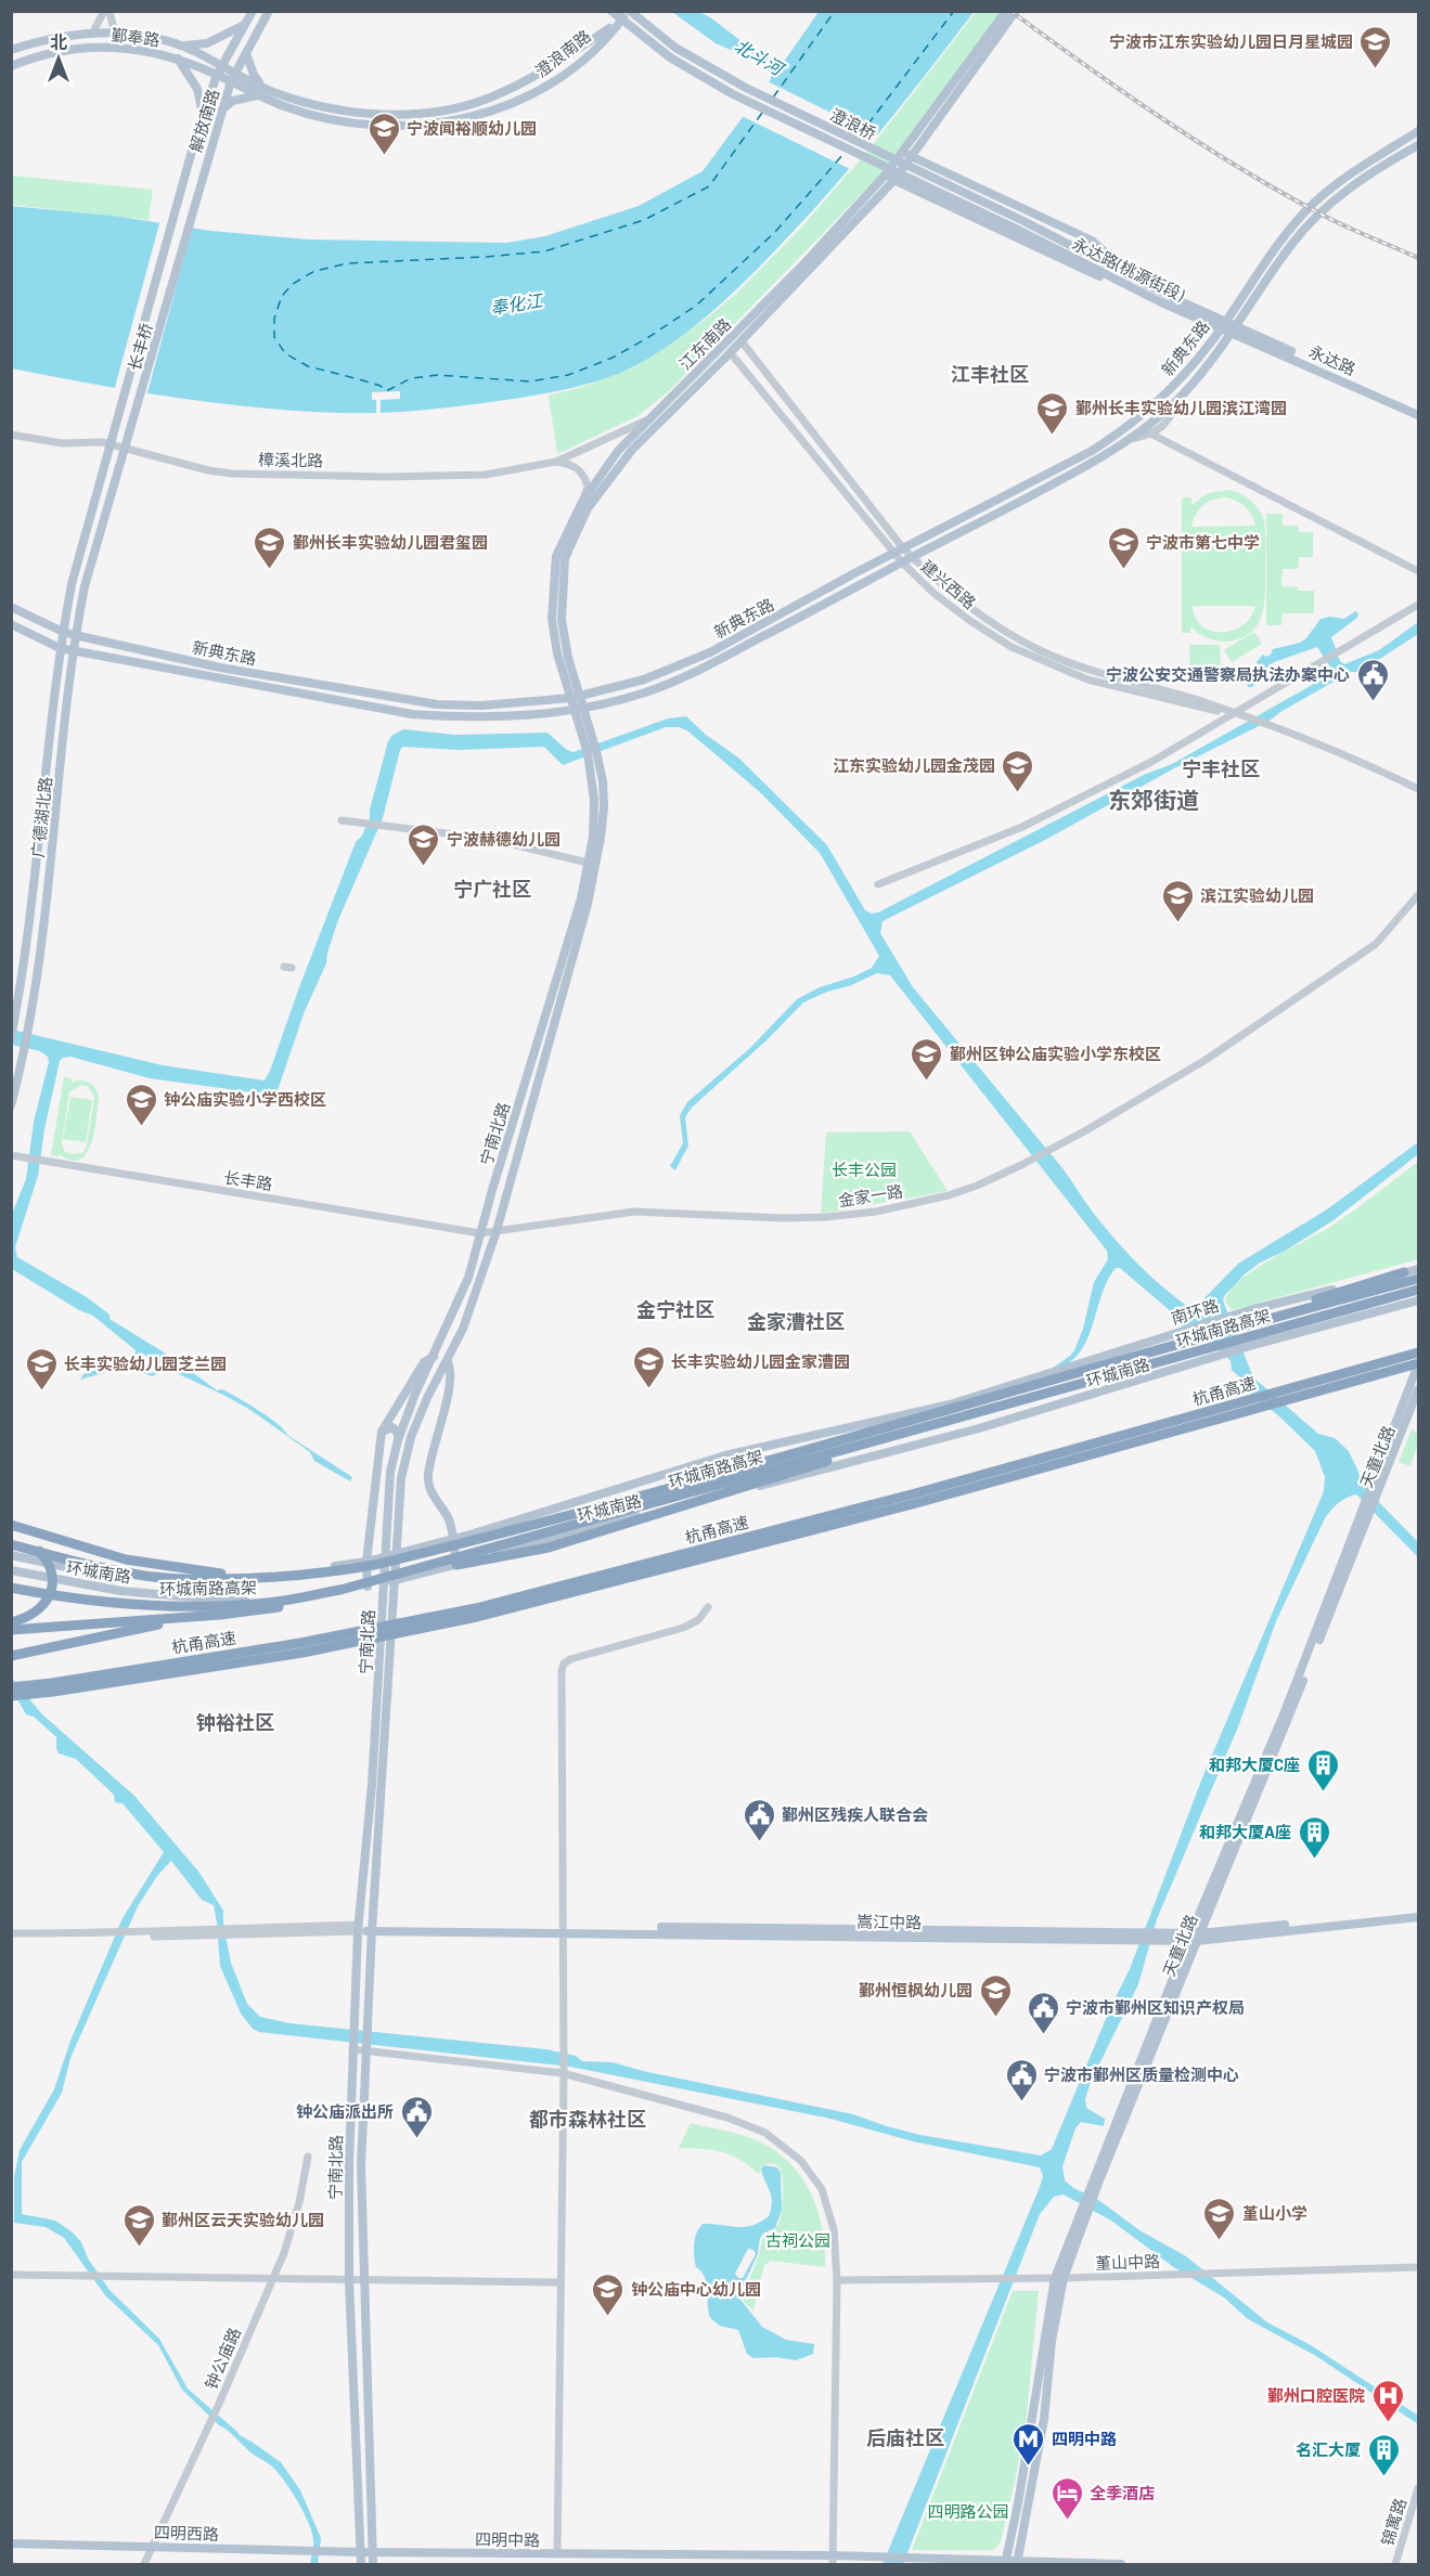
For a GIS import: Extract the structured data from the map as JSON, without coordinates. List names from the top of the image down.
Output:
{
  "streets": {
    "highway": ["环城南路高架", "杭甬高速"],
    "main road": [
      "鄞奉路",
      "澄浪南路",
      "解放南路",
      "澄浪桥",
      "永达路(桃源街段)",
      "江东南路",
      "长丰桥",
      "新典东路",
      "永达路",
      "广德湖北路",
      "宁南北路",
      "南环路",
      "环城南路",
      "天童北路",
      "嵩江中路",
      "四明西路",
      "四明中路"
    ],
    "street": [
      "樟溪北路",
      "建兴西路",
      "长丰路",
      "金家一路",
      "堇山中路",
      "钟公庙路",
      "锦寓路"
    ]
  },
  "crossings": [
    ["鄞奉路", "澄浪南路"],
    ["鄞奉路", "解放南路"],
    ["鄞奉路", "长丰桥"],
    ["澄浪南路", "解放南路"],
    ["澄浪南路", "澄浪桥"],
    ["解放南路", "长丰桥"],
    ["澄浪桥", "永达路(桃源街段)"],
    ["永达路(桃源街段)", "新典东路"],
    ["永达路(桃源街段)", "永达路"],
    ["江东南路", "新典东路"],
    ["江东南路", "樟溪北路"],
    ["江东南路", "建兴西路"],
    ["江东南路", "宁南北路"],
    ["长丰桥", "广德湖北路"],
    ["新典东路", "永达路"],
    ["新典东路", "建兴西路"],
    ["新典东路", "广德湖北路"],
    ["宁南北路", "长丰路"],
    ["宁南北路", "金家一路"],
    ["宁南北路", "嵩江中路"],
    ["宁南北路", "四明西路"],
    ["宁南北路", "四明中路"],
    ["长丰路", "金家一路"],
    ["南环路", "环城南路"],
    ["杭甬高速", "天童北路"],
    ["天童北路", "嵩江中路"],
    ["天童北路", "堇山中路"],
    ["天童北路", "四明中路"],
    ["钟公庙路", "四明西路"],
    ["四明西路", "四明中路"]
  ],
  "districts": [
    "江丰社区",
    "宁丰社区",
    "东郊街道",
    "宁广社区",
    "金宁社区",
    "金家漕社区",
    "钟裕社区",
    "都市森林社区",
    "后庙社区"
  ],
  "water": ["北斗河", "奉化江"],
  "parks": ["长丰公园", "古祠公园", "四明路公园"],
  "places": {
    "school or university": [
      "宁波市江东实验幼儿园日月星城园",
      "宁波闻裕顺幼儿园",
      "鄞州长丰实验幼儿园滨江湾园",
      "鄞州长丰实验幼儿园君玺园",
      "宁波市第七中学",
      "江东实验幼儿园金茂园",
      "宁波赫德幼儿园",
      "滨江实验幼儿园",
      "鄞州区钟公庙实验小学东校区",
      "钟公庙实验小学西校区",
      "长丰实验幼儿园金家漕园",
      "长丰实验幼儿园芝兰园",
      "鄞州恒枫幼儿园",
      "堇山小学",
      "鄞州区云天实验幼儿园",
      "钟公庙中心幼儿园"
    ],
    "public building": [
      "宁波公安交通警察局执法办案中心",
      "鄞州区残疾人联合会",
      "宁波市鄞州区知识产权局",
      "宁波市鄞州区质量检测中心",
      "钟公庙派出所"
    ],
    "building": ["和邦大厦C座", "和邦大厦A座", "名汇大厦"],
    "hospital": ["鄞州口腔医院"],
    "metro station": ["四明中路"],
    "hotel": ["全季酒店"]
  },
  "north": "top"
}
